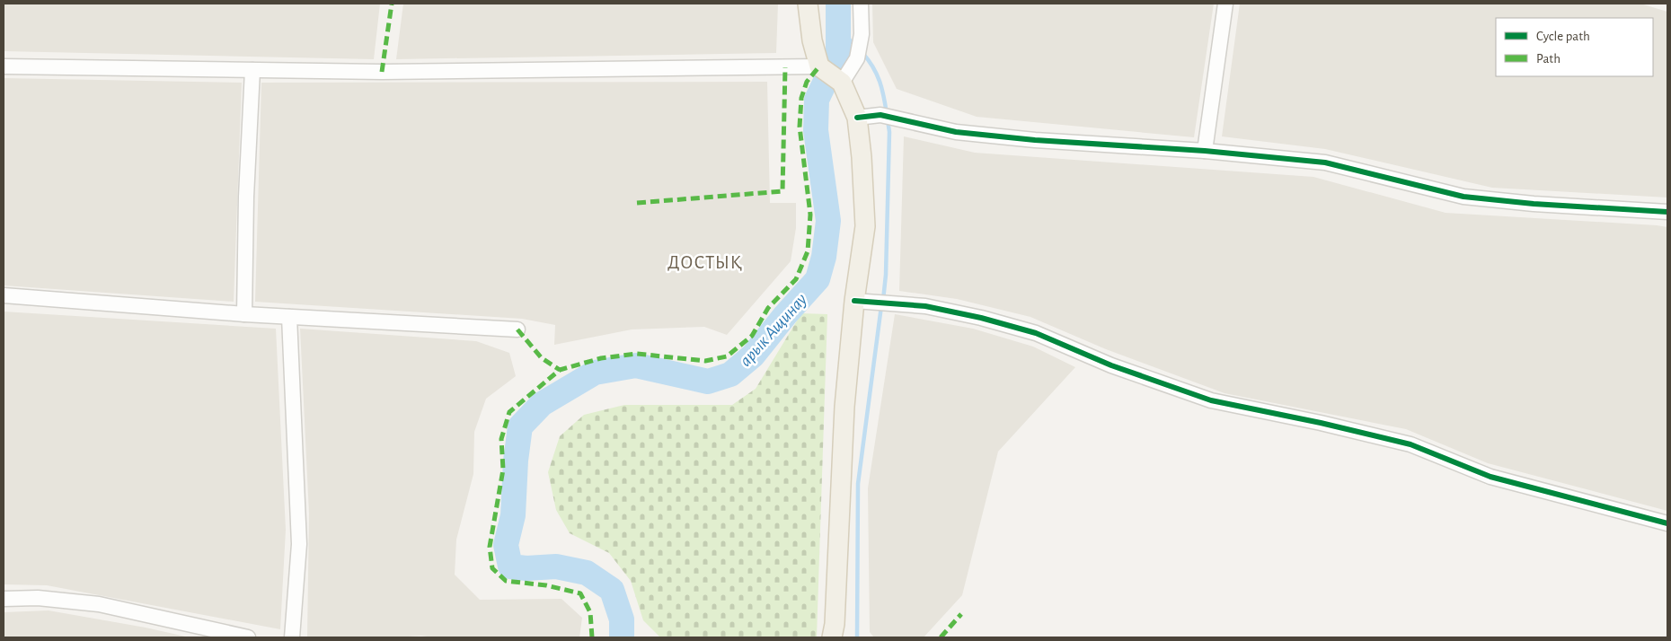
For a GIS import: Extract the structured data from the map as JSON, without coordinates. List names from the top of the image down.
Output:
{
  "districts": ["ДОСТЫҚ"],
  "water": ["арык Ащинау"],
  "legend": ["Cycle path", "Path"]
}
